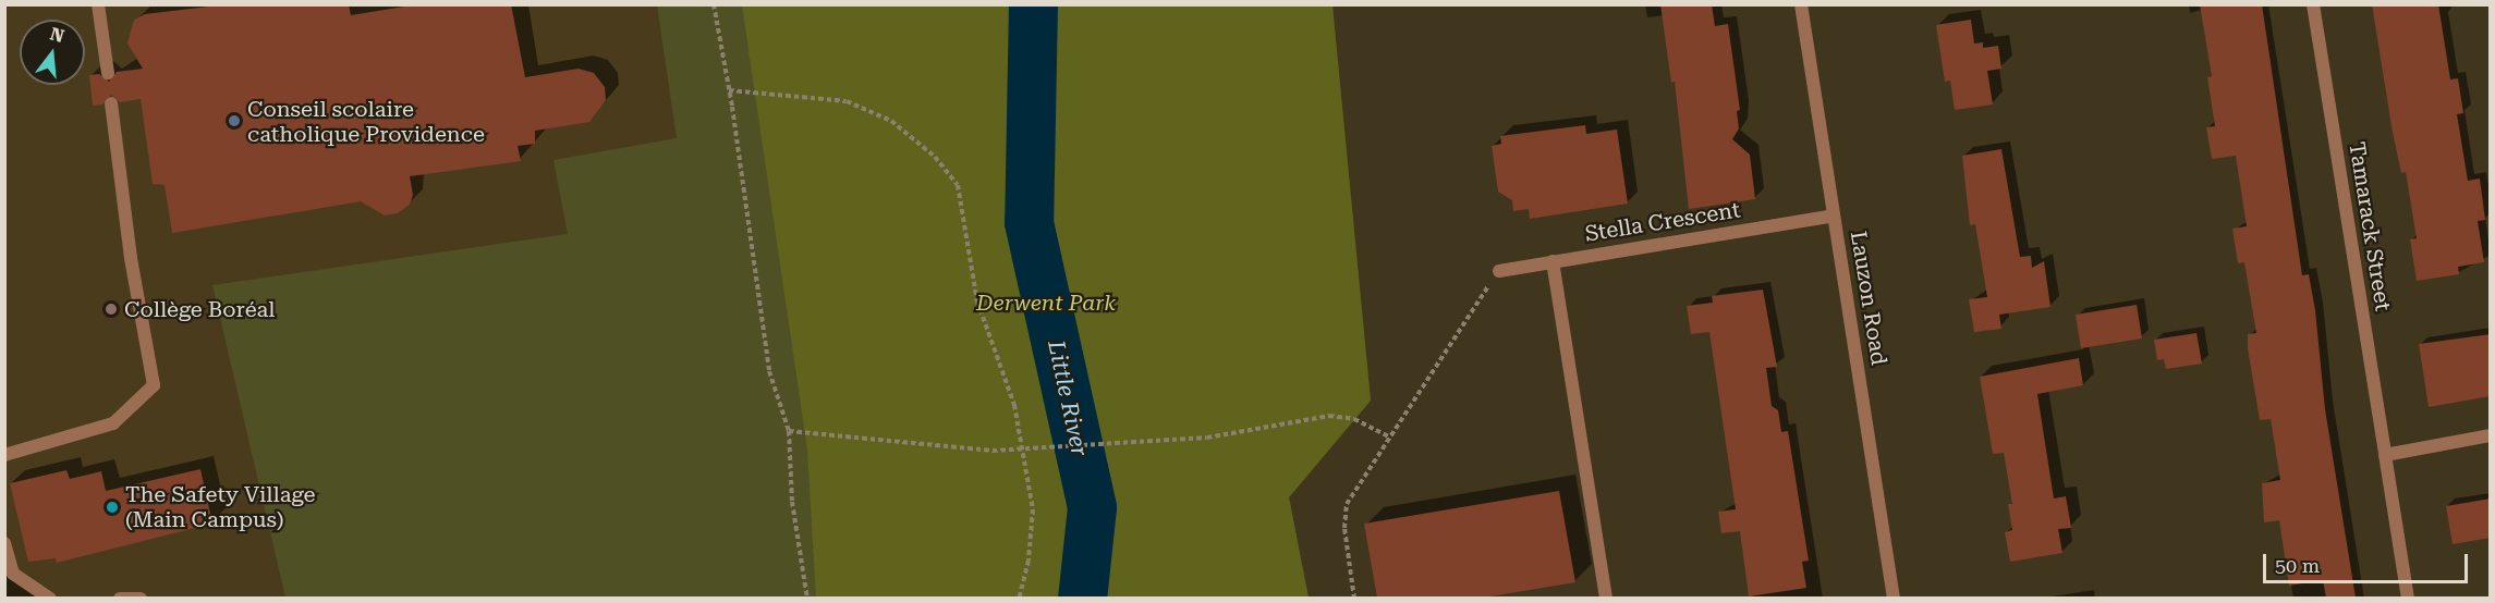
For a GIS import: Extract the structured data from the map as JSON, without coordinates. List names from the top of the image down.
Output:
{
  "streets": {
    "street": ["Stella Crescent", "Tamarack Street", "Lauzon Road"]
  },
  "crossings": [
    ["Stella Crescent", "Lauzon Road"]
  ],
  "water": ["Little River"],
  "parks": ["Derwent Park"],
  "places": ["Conseil scolaire catholique Providence", "Collège Boréal", "The Safety Village (Main Campus)"],
  "scale_bar": "50 m",
  "north": "top"
}
